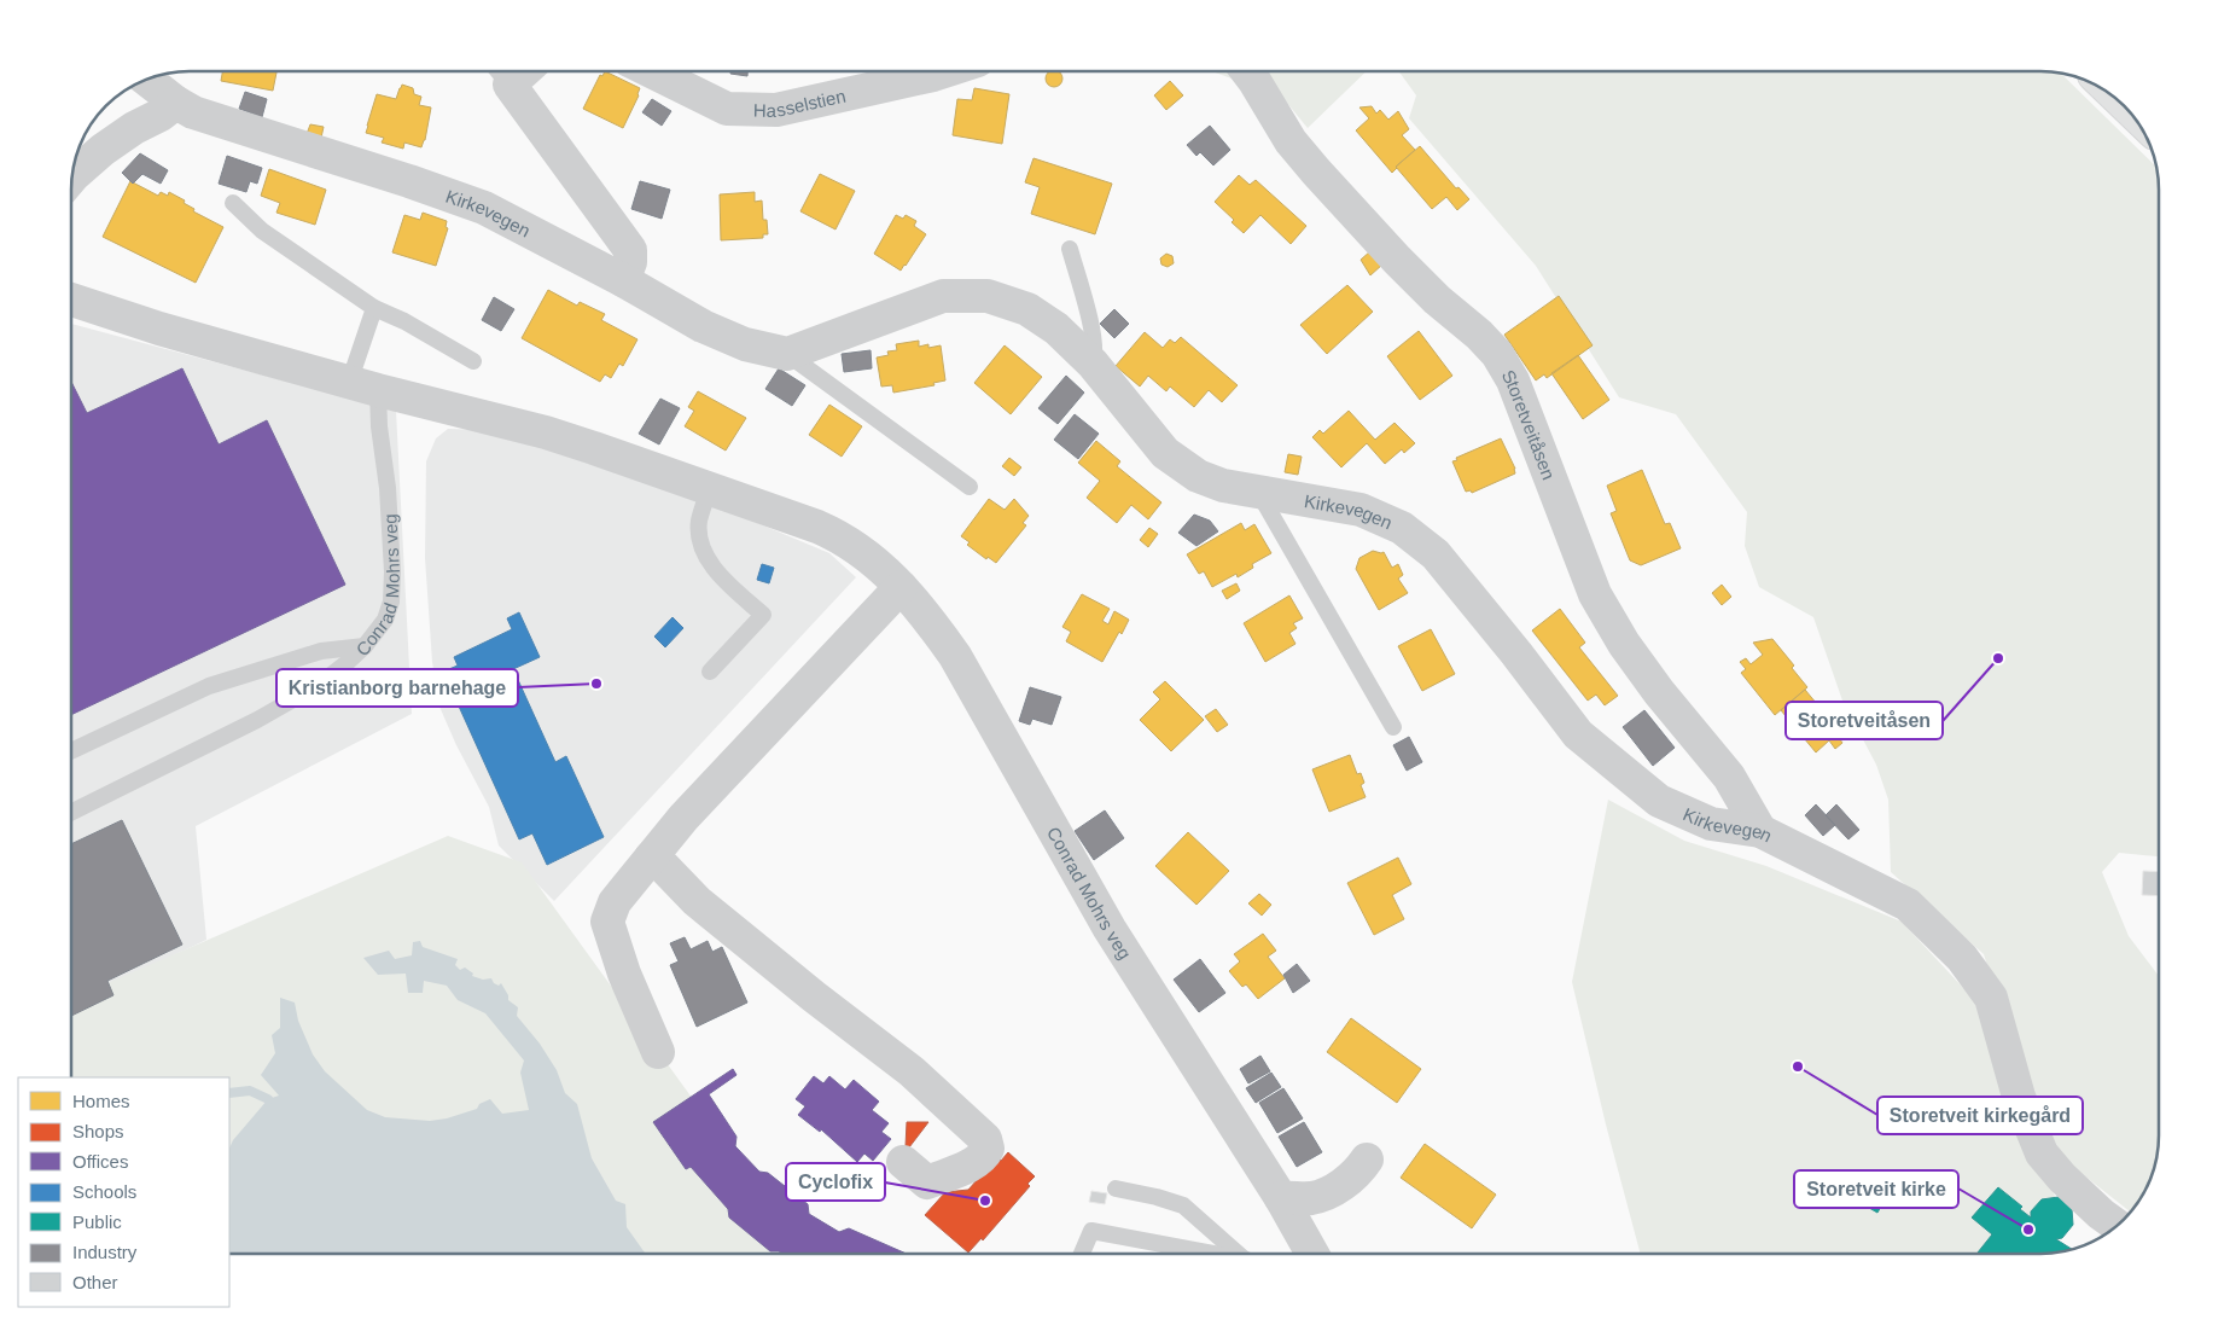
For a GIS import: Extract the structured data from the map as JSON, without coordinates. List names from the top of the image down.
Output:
{
  "streets": {
    "street": [
      "Hasselstien",
      "Kirkevegen",
      "Storetveitåsen",
      "Conrad Mohrs veg"
    ]
  },
  "crossings": [
    ["Kirkevegen", "Storetveitåsen"]
  ],
  "places": [
    "Storetveitåsen",
    "Kristianborg barnehage",
    "Storetveit kirkegård",
    "Cyclofix",
    "Storetveit kirke"
  ],
  "legend": [
    "Homes",
    "Shops",
    "Offices",
    "Schools",
    "Public",
    "Industry",
    "Other"
  ]
}
